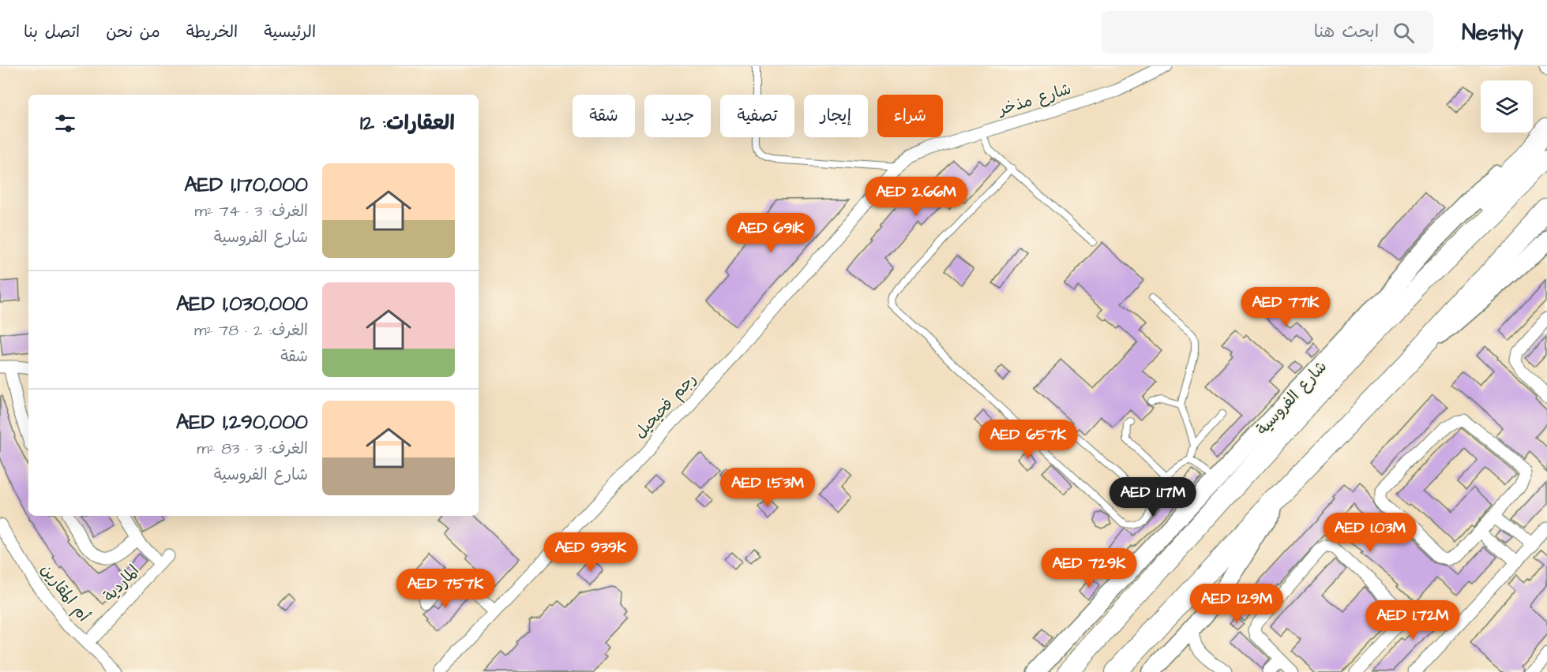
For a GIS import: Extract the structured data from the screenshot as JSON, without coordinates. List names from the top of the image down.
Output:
{
  "streets": {
    "highway": ["شارع الفروسية"],
    "street": [
      "شارع مذخر",
      "رجم فحيحيل",
      "الماردية",
      "أم المقارين"
    ]
  },
  "crossings": [
    ["شارع مذخر", "رجم فحيحيل"],
    ["الماردية", "أم المقارين"]
  ],
  "page": {
    "header": "Nestly",
    "search": "ابحث هنا",
    "nav": [
      "الرئيسية",
      "الخريطة",
      "من نحن",
      "اتصل بنا"
    ],
    "chip": [
      "شراء",
      "إيجار",
      "تصفية",
      "جديد",
      "شقة"
    ],
    "heading": "العقارات: 12",
    "list": [
      {
        "name": "AED 1,170,000",
        "note": "الغرف: 3 · 74 m² · شارع الفروسية"
      },
      {
        "name": "AED 1,030,000",
        "note": "الغرف: 2 · 78 m² · شقة"
      },
      {
        "name": "AED 1,290,000",
        "note": "الغرف: 3 · 83 m² · شارع الفروسية"
      }
    ],
    "price": [
      "AED 2.66M",
      "AED 691K",
      "AED 771K",
      "AED 657K",
      "AED 1.53M",
      "AED 1.17M",
      "AED 1.03M",
      "AED 939K",
      "AED 729K",
      "AED 757K",
      "AED 1.29M",
      "AED 1.72M"
    ]
  }
}
